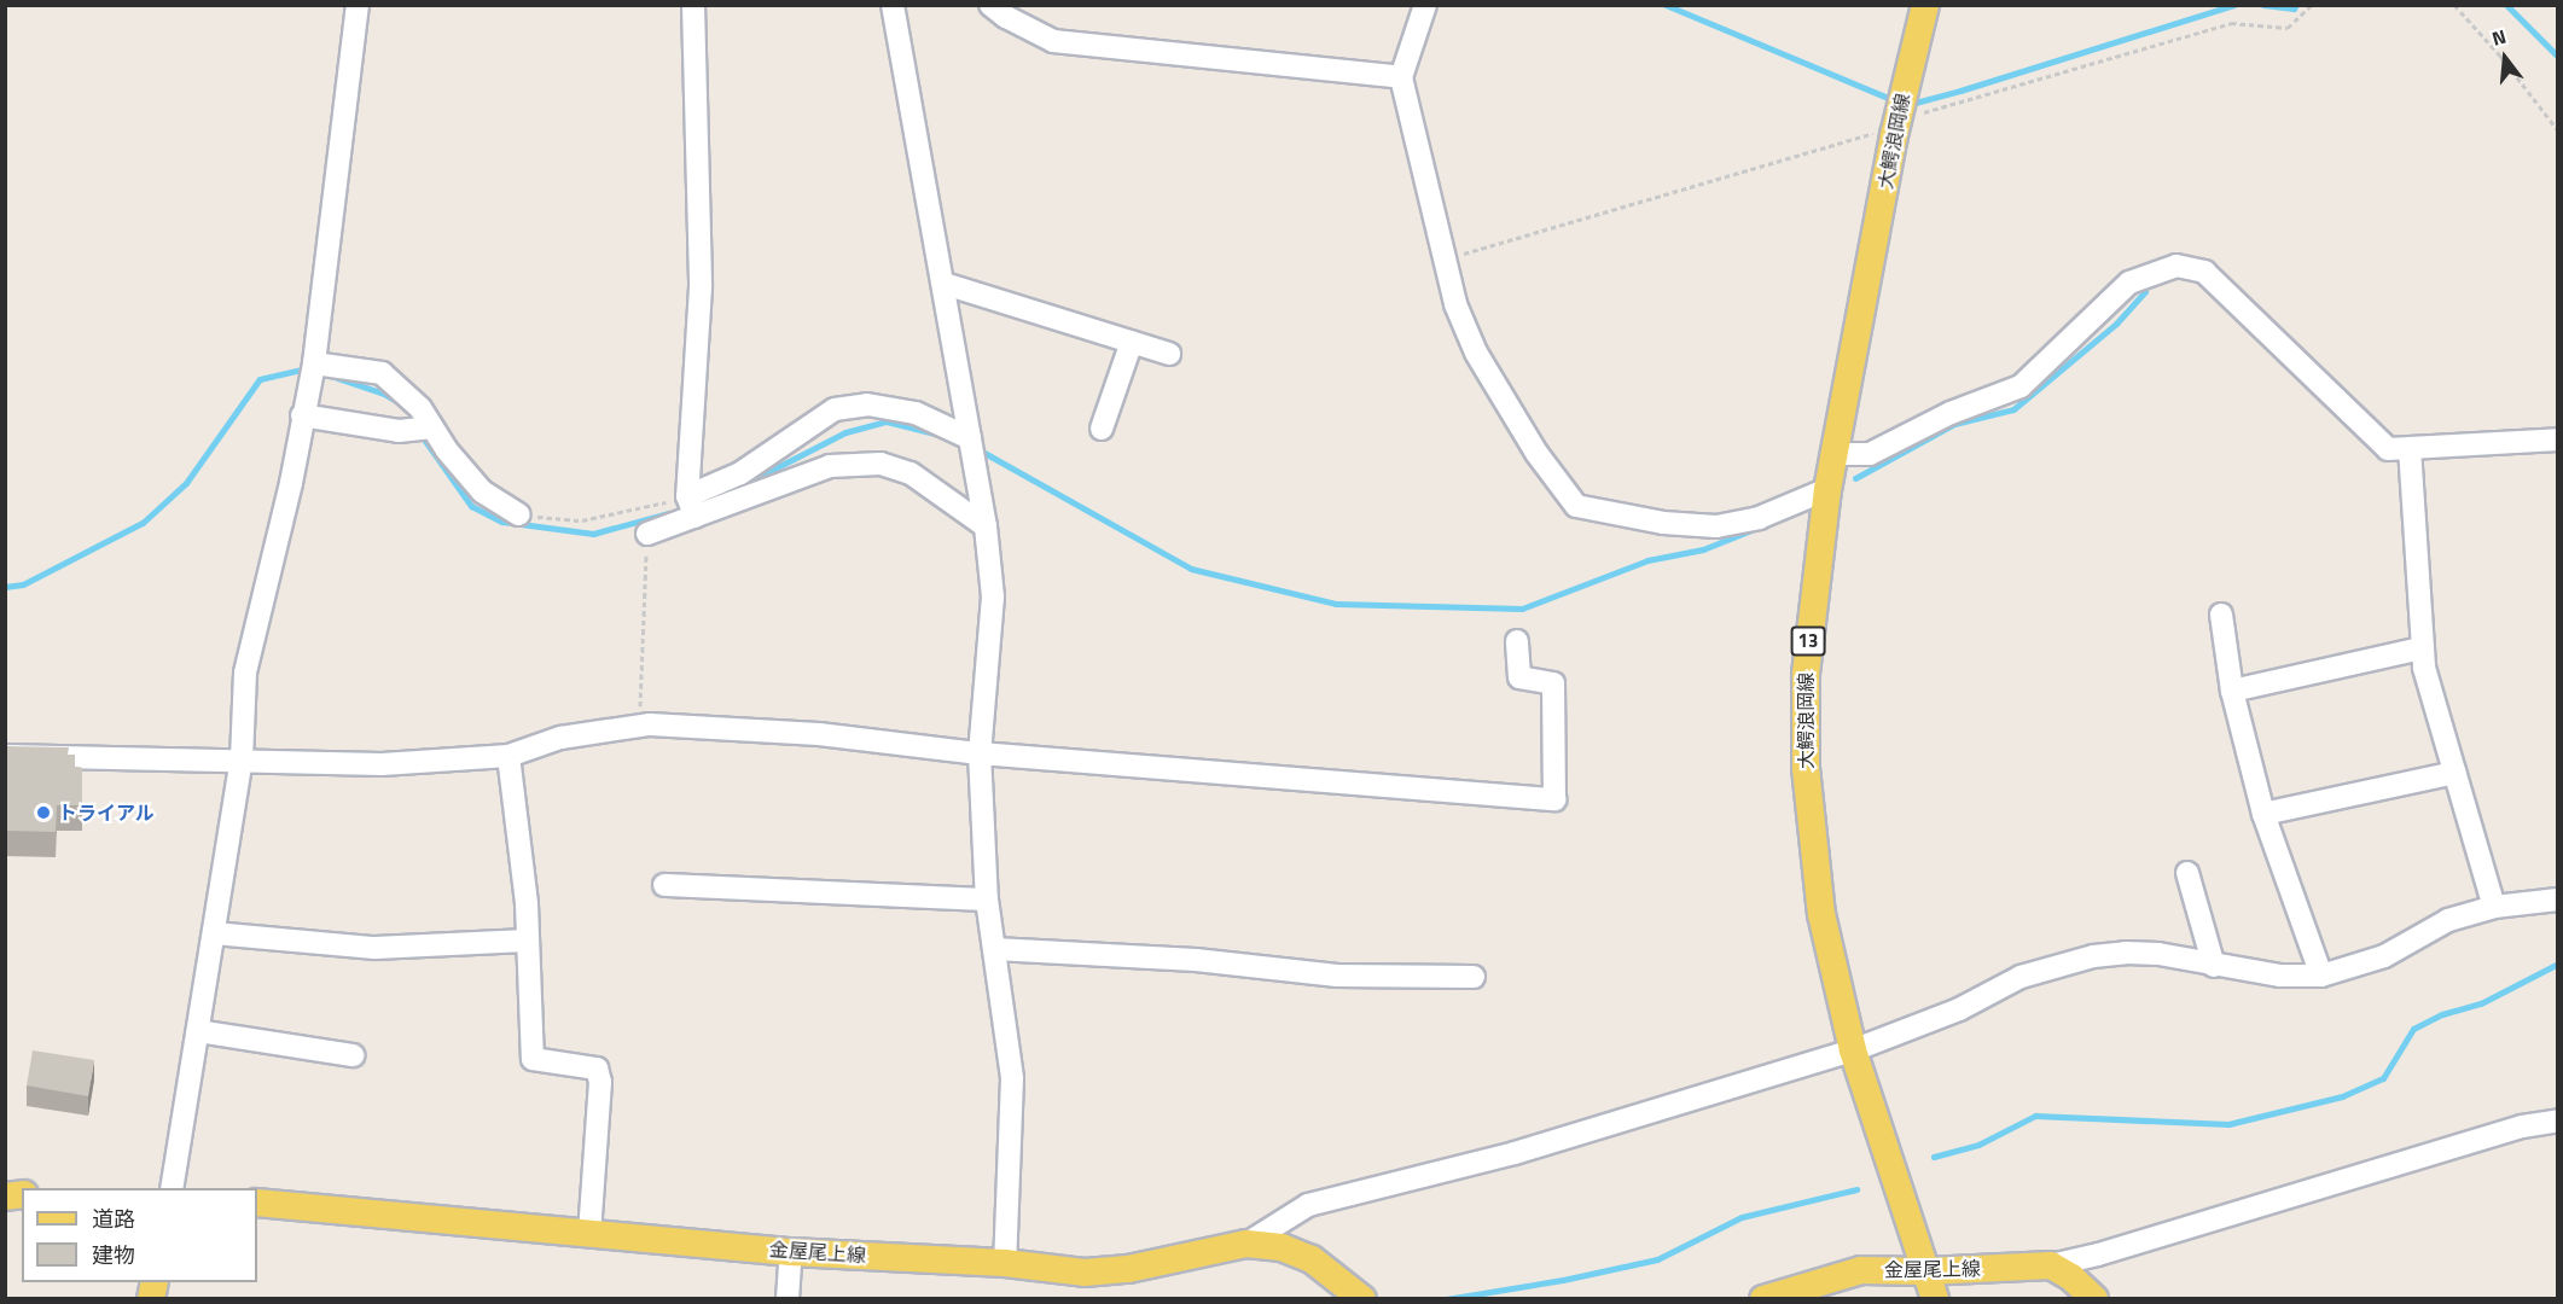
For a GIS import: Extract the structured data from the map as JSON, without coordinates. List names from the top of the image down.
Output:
{
  "streets": {
    "main road": ["大鰐浪岡線", "13", "金屋尾上線"]
  },
  "crossings": [
    ["大鰐浪岡線", "金屋尾上線"]
  ],
  "places": ["トライアル"],
  "legend": ["道路", "建物"],
  "north": "top"
}
